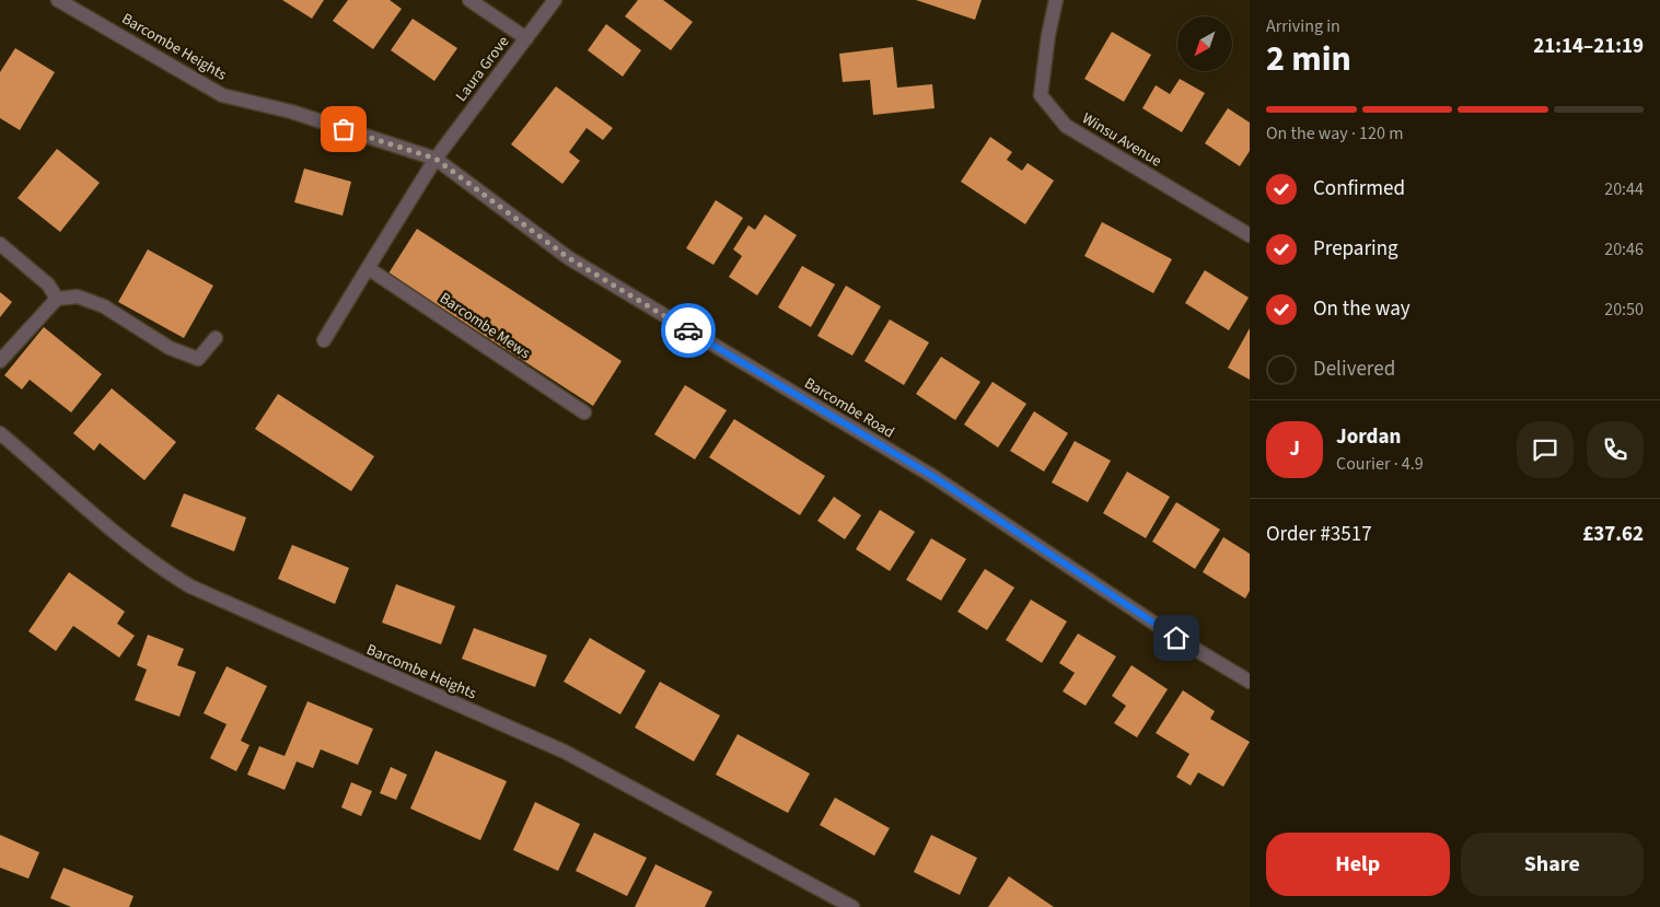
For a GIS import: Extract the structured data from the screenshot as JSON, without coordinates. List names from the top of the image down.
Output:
{
  "streets": {
    "street": [
      "Barcombe Heights",
      "Laura Grove",
      "Winsu Avenue",
      "Barcombe Mews",
      "Barcombe Road"
    ]
  },
  "crossings": [
    ["Barcombe Heights", "Laura Grove"],
    ["Barcombe Heights", "Barcombe Road"],
    ["Laura Grove", "Barcombe Road"]
  ],
  "north": "bottom left",
  "page": {
    "heading": ["2 min", "Arriving in", "21:14–21:19"],
    "panel": [
      "Jordan",
      "Courier · 4.9",
      "Order #3517",
      "£37.62"
    ],
    "bar": "On the way · 120 m",
    "list": [
      ["Confirmed", "20:44"],
      ["Preparing", "20:46"],
      ["On the way", "20:50"],
      "Delivered"
    ],
    "round": "J",
    "buttons": ["Help", "Share"]
  }
}
